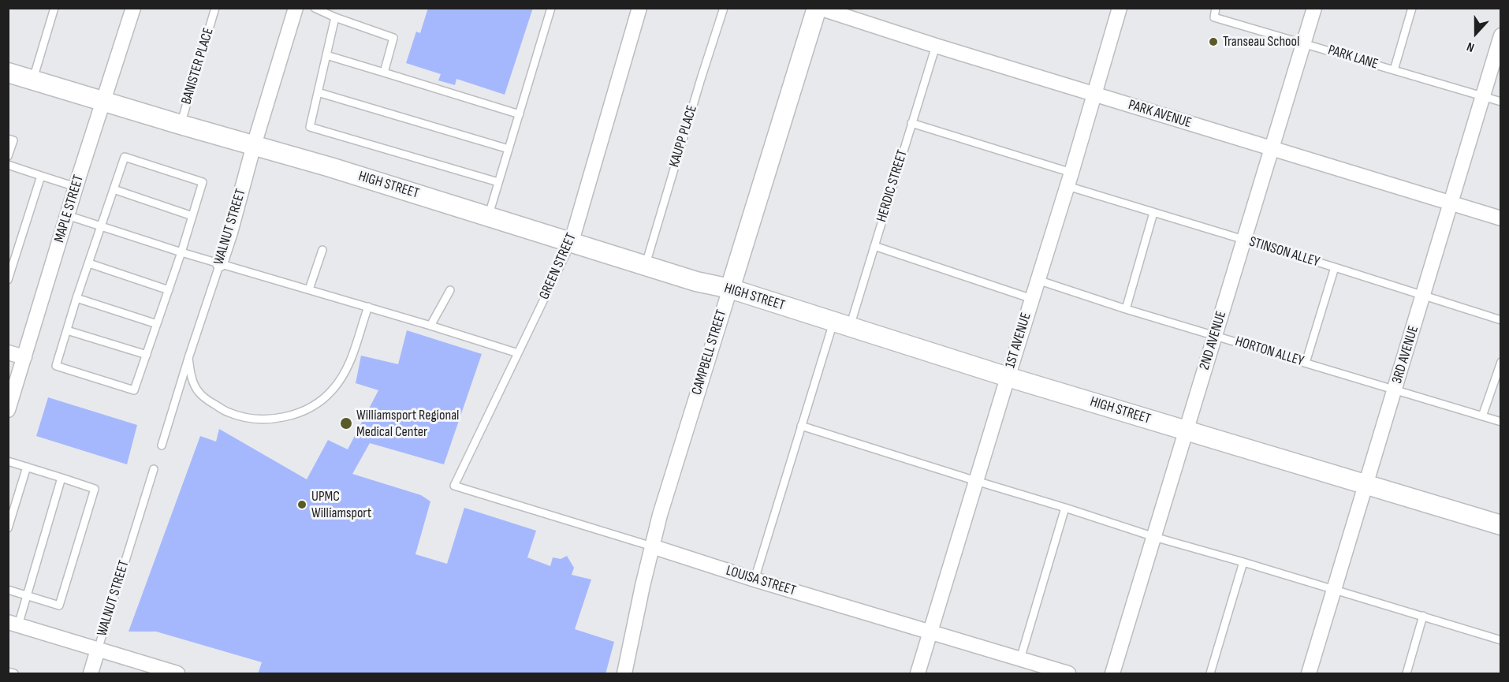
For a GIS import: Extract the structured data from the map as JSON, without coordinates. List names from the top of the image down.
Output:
{
  "streets": {
    "main road": ["HIGH STREET", "CAMPBELL STREET"],
    "street": [
      "PARK AVENUE",
      "MAPLE STREET",
      "WALNUT STREET",
      "GREEN STREET",
      "1ST AVENUE",
      "2ND AVENUE",
      "3RD AVENUE",
      "LOUISA STREET"
    ],
    "lane": [
      "PARK LANE",
      "BANISTER PLACE",
      "KAUPP PLACE",
      "HERDIC STREET",
      "STINSON ALLEY",
      "HORTON ALLEY"
    ]
  },
  "crossings": [
    ["PARK LANE", "2ND AVENUE"],
    ["PARK LANE", "3RD AVENUE"],
    ["BANISTER PLACE", "HIGH STREET"],
    ["PARK AVENUE", "HERDIC STREET"],
    ["PARK AVENUE", "1ST AVENUE"],
    ["PARK AVENUE", "2ND AVENUE"],
    ["PARK AVENUE", "CAMPBELL STREET"],
    ["PARK AVENUE", "3RD AVENUE"],
    ["KAUPP PLACE", "HIGH STREET"],
    ["HIGH STREET", "HERDIC STREET"],
    ["HIGH STREET", "MAPLE STREET"],
    ["HIGH STREET", "WALNUT STREET"],
    ["HIGH STREET", "GREEN STREET"],
    ["HIGH STREET", "1ST AVENUE"],
    ["HIGH STREET", "2ND AVENUE"],
    ["HIGH STREET", "CAMPBELL STREET"],
    ["HIGH STREET", "3RD AVENUE"],
    ["HERDIC STREET", "LOUISA STREET"],
    ["STINSON ALLEY", "1ST AVENUE"],
    ["STINSON ALLEY", "2ND AVENUE"],
    ["STINSON ALLEY", "3RD AVENUE"],
    ["GREEN STREET", "LOUISA STREET"],
    ["1ST AVENUE", "HORTON ALLEY"],
    ["1ST AVENUE", "LOUISA STREET"],
    ["2ND AVENUE", "HORTON ALLEY"],
    ["HORTON ALLEY", "3RD AVENUE"],
    ["CAMPBELL STREET", "LOUISA STREET"]
  ],
  "places": ["Transeau School", "Williamsport Regional Medical Center", "UPMC Williamsport"],
  "north": "bottom"
}
